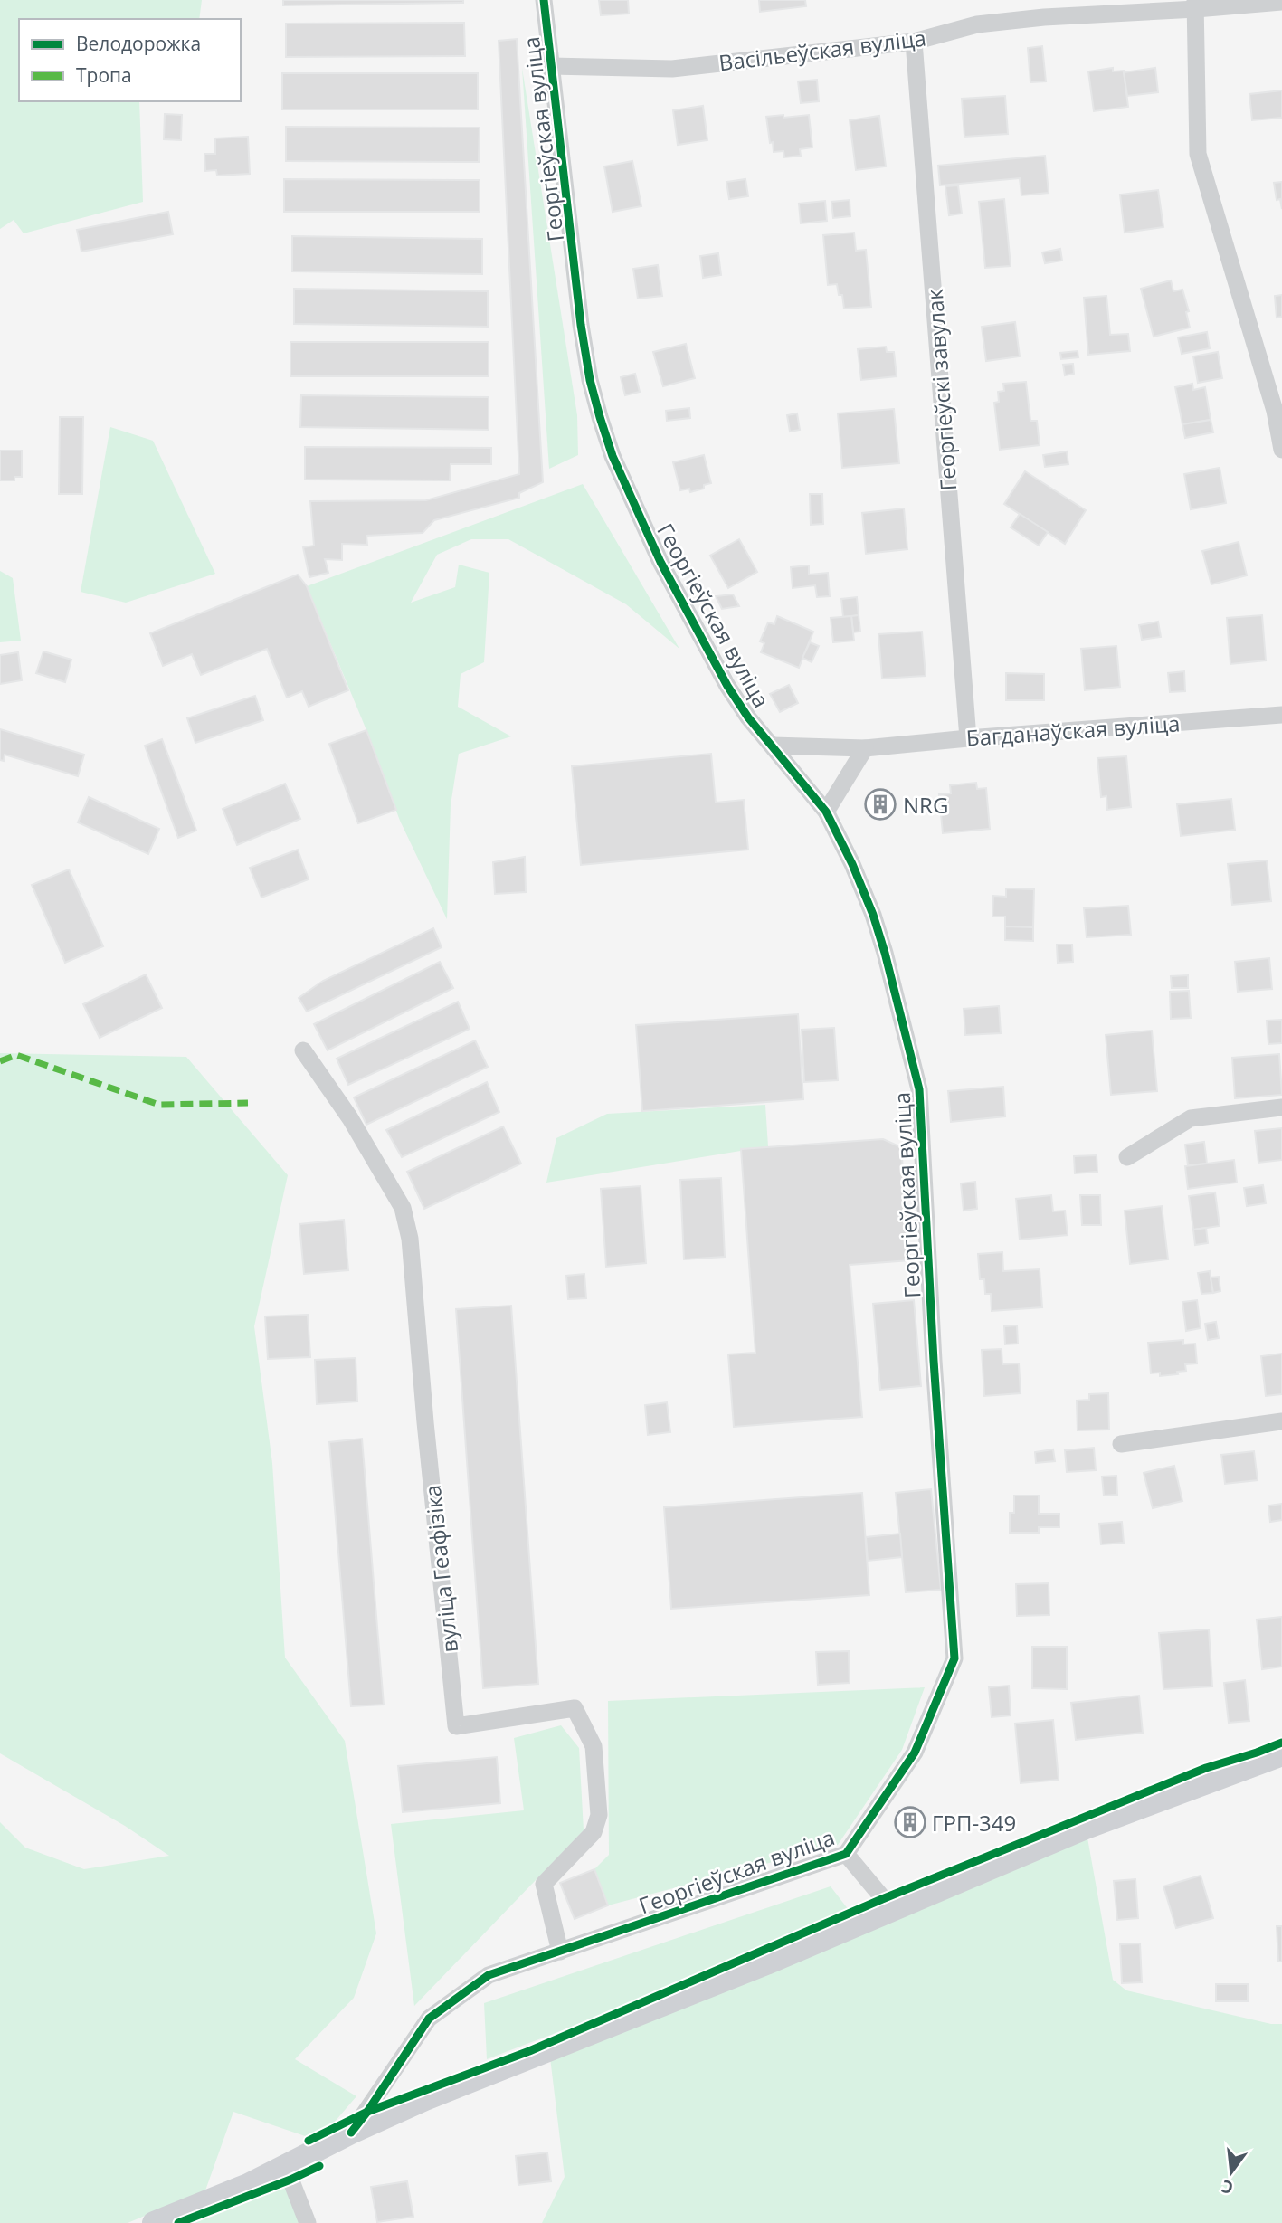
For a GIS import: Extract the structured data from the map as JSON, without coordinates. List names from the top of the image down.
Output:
{
  "streets": {
    "street": [
      "Васільеўская вуліца",
      "Георгіеўская вуліца",
      "Георгіеўскі завулак",
      "Багданаўская вуліца",
      "вуліца Геафізіка"
    ]
  },
  "crossings": [
    ["Васільеўская вуліца", "Георгіеўская вуліца"],
    ["Васільеўская вуліца", "Георгіеўскі завулак"],
    ["Георгіеўская вуліца", "Багданаўская вуліца"],
    ["Георгіеўская вуліца", "вуліца Геафізіка"],
    ["Георгіеўскі завулак", "Багданаўская вуліца"]
  ],
  "places": {
    "building": ["NRG", "ГРП-349"]
  },
  "legend": ["Велодорожка", "Тропа"],
  "north": "bottom"
}
